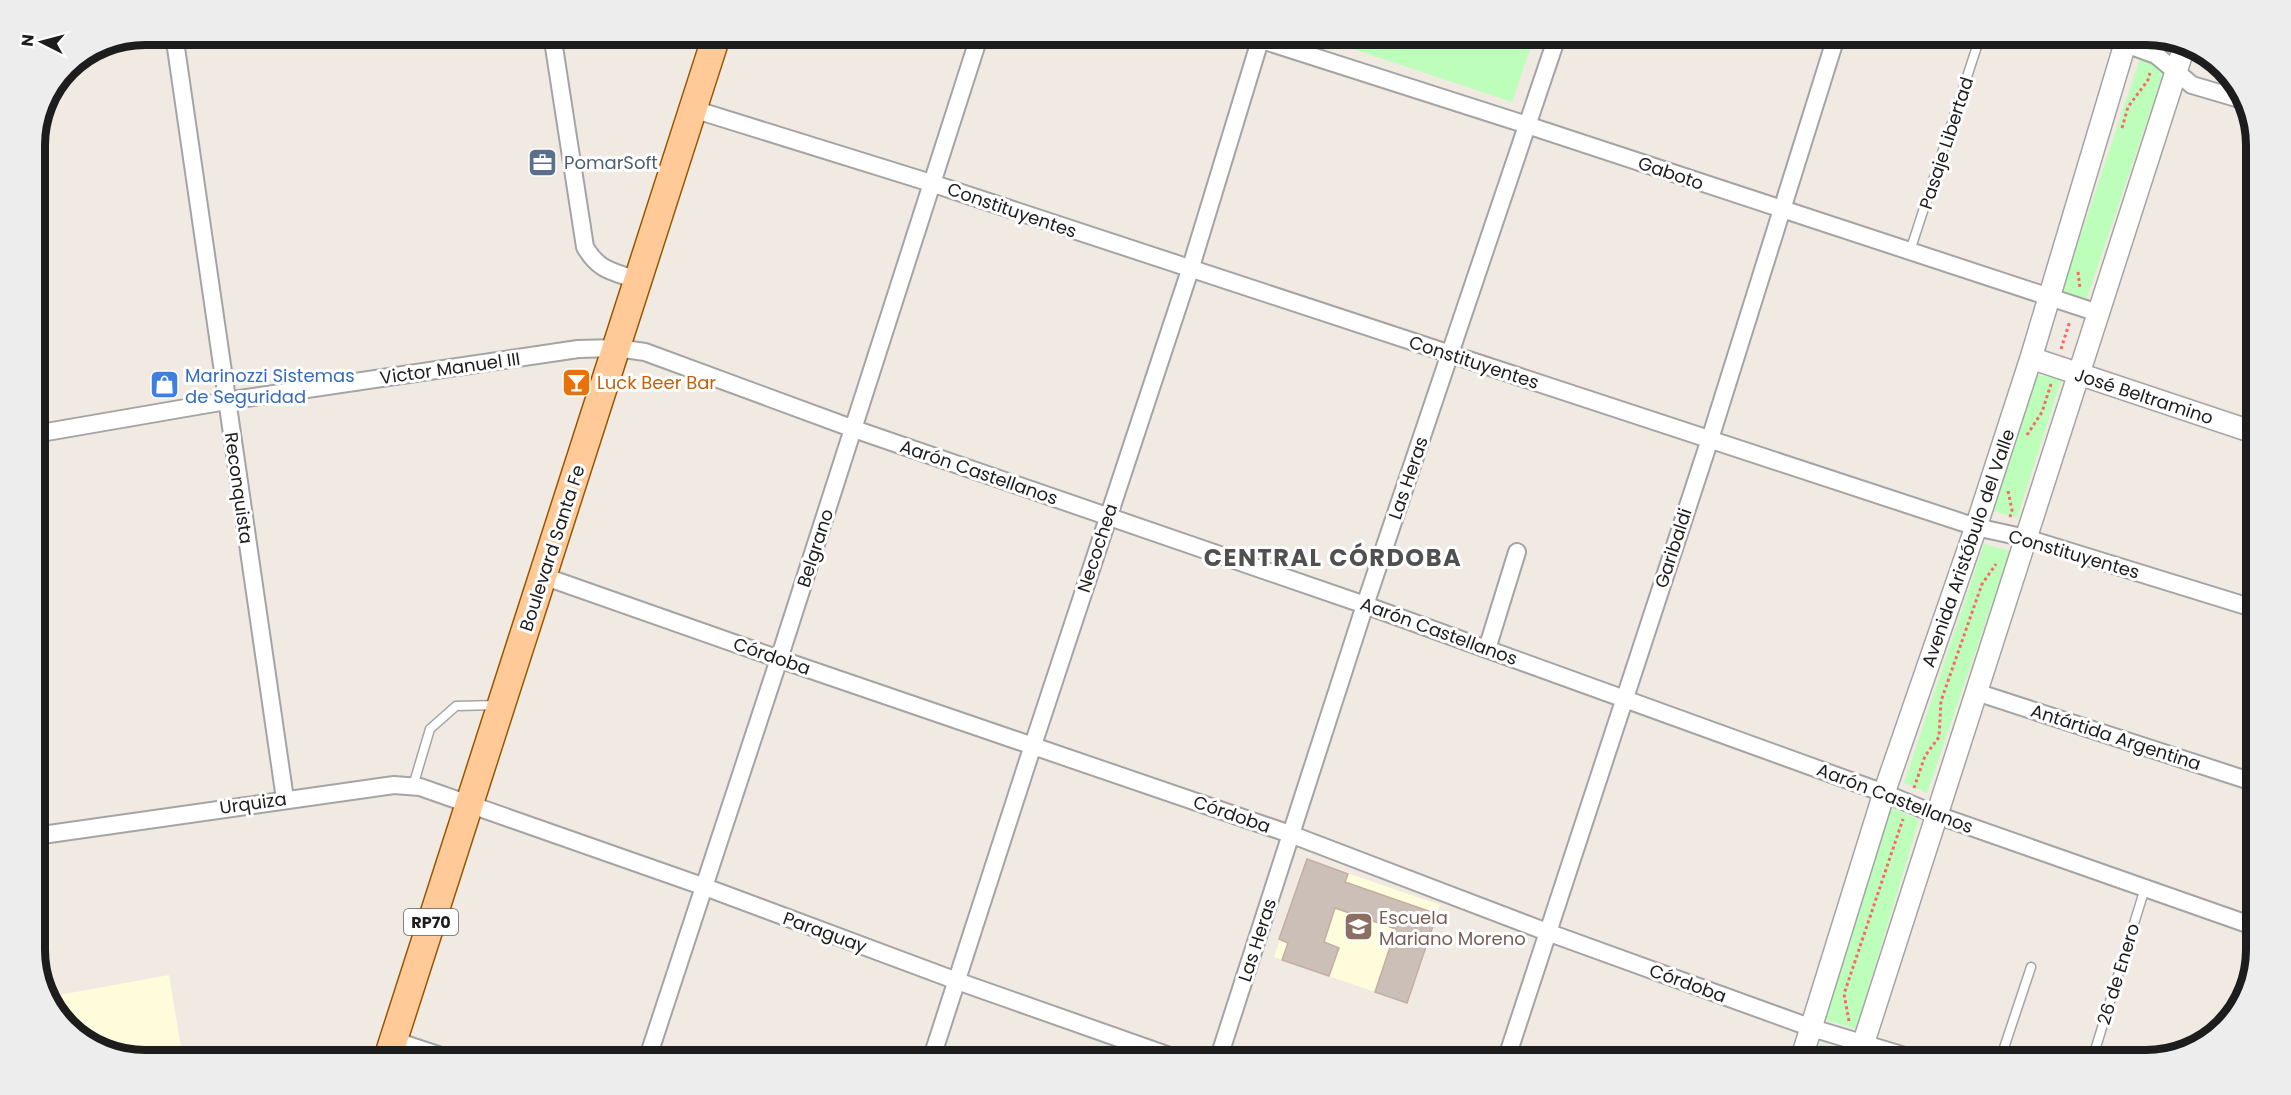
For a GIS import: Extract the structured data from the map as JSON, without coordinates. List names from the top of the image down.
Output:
{
  "streets": {
    "main road": ["Boulevard Santa Fe", "RP70"],
    "street": [
      "Gaboto",
      "Constituyentes",
      "Victor Manuel III",
      "José Beltramino",
      "Aarón Castellanos",
      "Las Heras",
      "Reconquista",
      "Belgrano",
      "Necochea",
      "Garibaldi",
      "Avenida Aristóbulo del Valle",
      "Córdoba",
      "Antártida Argentina",
      "Urquiza",
      "Paraguay"
    ],
    "lane": ["Pasaje Libertad", "26 de Enero"]
  },
  "crossings": [
    ["Pasaje Libertad", "Gaboto"],
    ["Gaboto", "Las Heras"],
    ["Gaboto", "Garibaldi"],
    ["Gaboto", "Avenida Aristóbulo del Valle"],
    ["Constituyentes", "Las Heras"],
    ["Constituyentes", "Boulevard Santa Fe"],
    ["Constituyentes", "Belgrano"],
    ["Constituyentes", "Necochea"],
    ["Constituyentes", "Garibaldi"],
    ["Constituyentes", "Avenida Aristóbulo del Valle"],
    ["Victor Manuel III", "Aarón Castellanos"],
    ["Victor Manuel III", "Reconquista"],
    ["Victor Manuel III", "Boulevard Santa Fe"],
    ["José Beltramino", "Avenida Aristóbulo del Valle"],
    ["Aarón Castellanos", "Las Heras"],
    ["Aarón Castellanos", "Boulevard Santa Fe"],
    ["Aarón Castellanos", "Belgrano"],
    ["Aarón Castellanos", "Necochea"],
    ["Aarón Castellanos", "Garibaldi"],
    ["Aarón Castellanos", "Avenida Aristóbulo del Valle"],
    ["Aarón Castellanos", "26 de Enero"],
    ["Las Heras", "Córdoba"],
    ["Reconquista", "Urquiza"],
    ["Boulevard Santa Fe", "Córdoba"],
    ["Boulevard Santa Fe", "Urquiza"],
    ["Boulevard Santa Fe", "Paraguay"],
    ["Belgrano", "Córdoba"],
    ["Belgrano", "Paraguay"],
    ["Necochea", "Córdoba"],
    ["Necochea", "Paraguay"],
    ["Garibaldi", "Córdoba"],
    ["Avenida Aristóbulo del Valle", "Córdoba"],
    ["Urquiza", "Paraguay"]
  ],
  "districts": ["CENTRAL CÓRDOBA"],
  "places": {
    "office": ["PomarSoft"],
    "bar": ["Luck Beer Bar"],
    "shop": ["Marinozzi Sistemas de Seguridad"],
    "school or university": ["Escuela Mariano Moreno"]
  },
  "north": "left"
}
